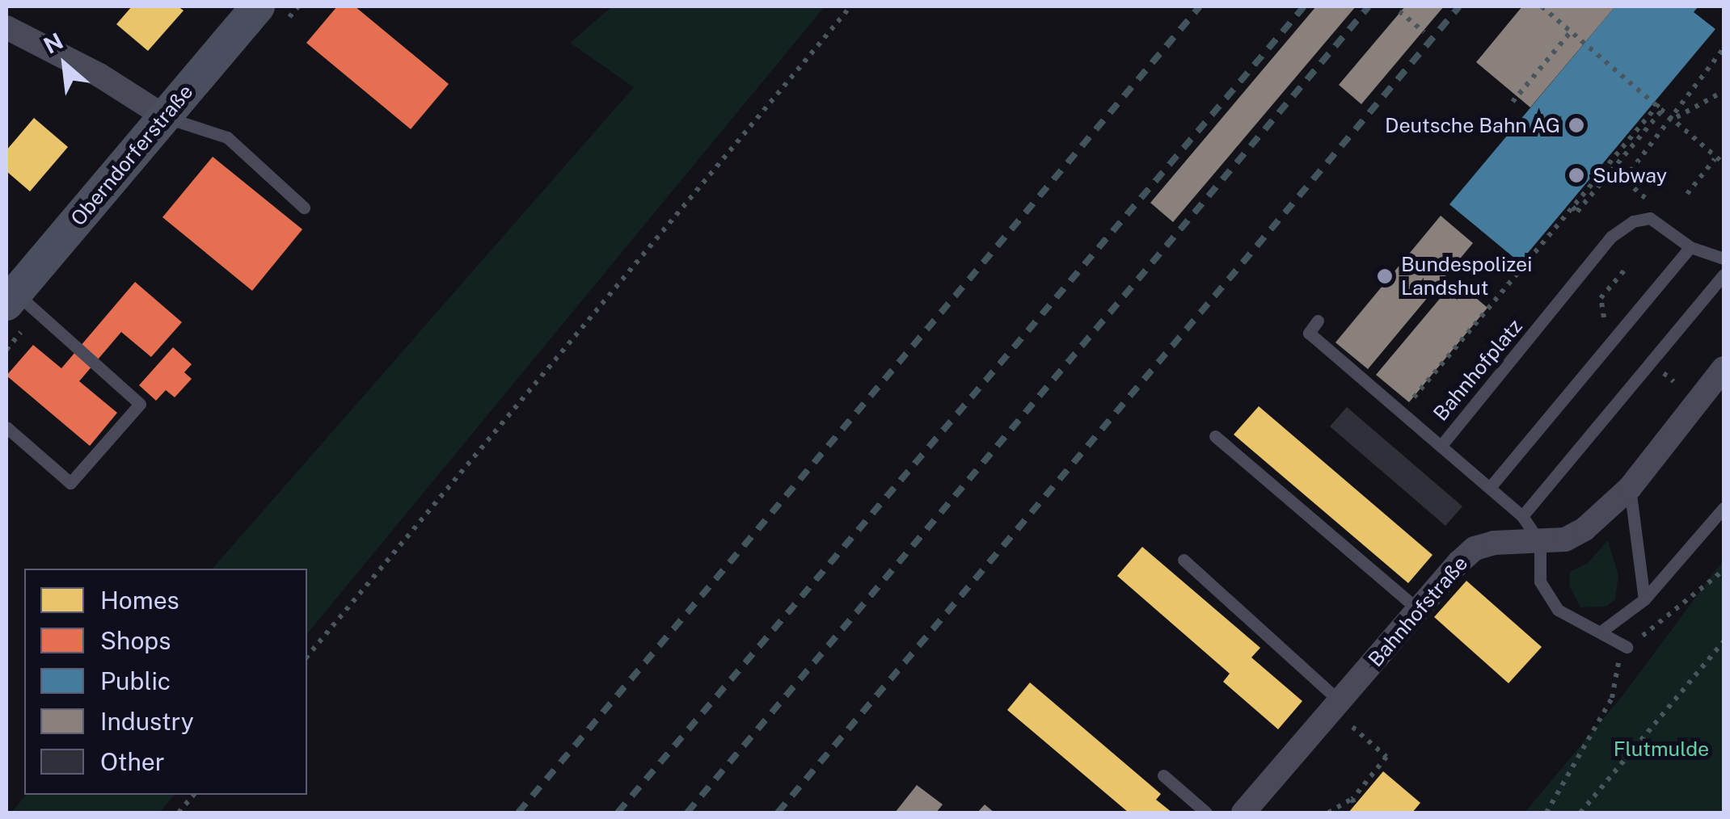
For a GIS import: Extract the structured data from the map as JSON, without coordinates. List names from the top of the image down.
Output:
{
  "streets": {
    "main road": ["Oberndorferstraße"],
    "street": ["Bahnhofstraße"],
    "lane": ["Bahnhofplatz"]
  },
  "crossings": [
    ["Bahnhofplatz", "Bahnhofstraße"]
  ],
  "parks": ["Flutmulde"],
  "places": ["Deutsche Bahn AG", "Subway", "Bundespolizei Landshut"],
  "legend": [
    "Homes",
    "Shops",
    "Public",
    "Industry",
    "Other"
  ],
  "north": "top left"
}
